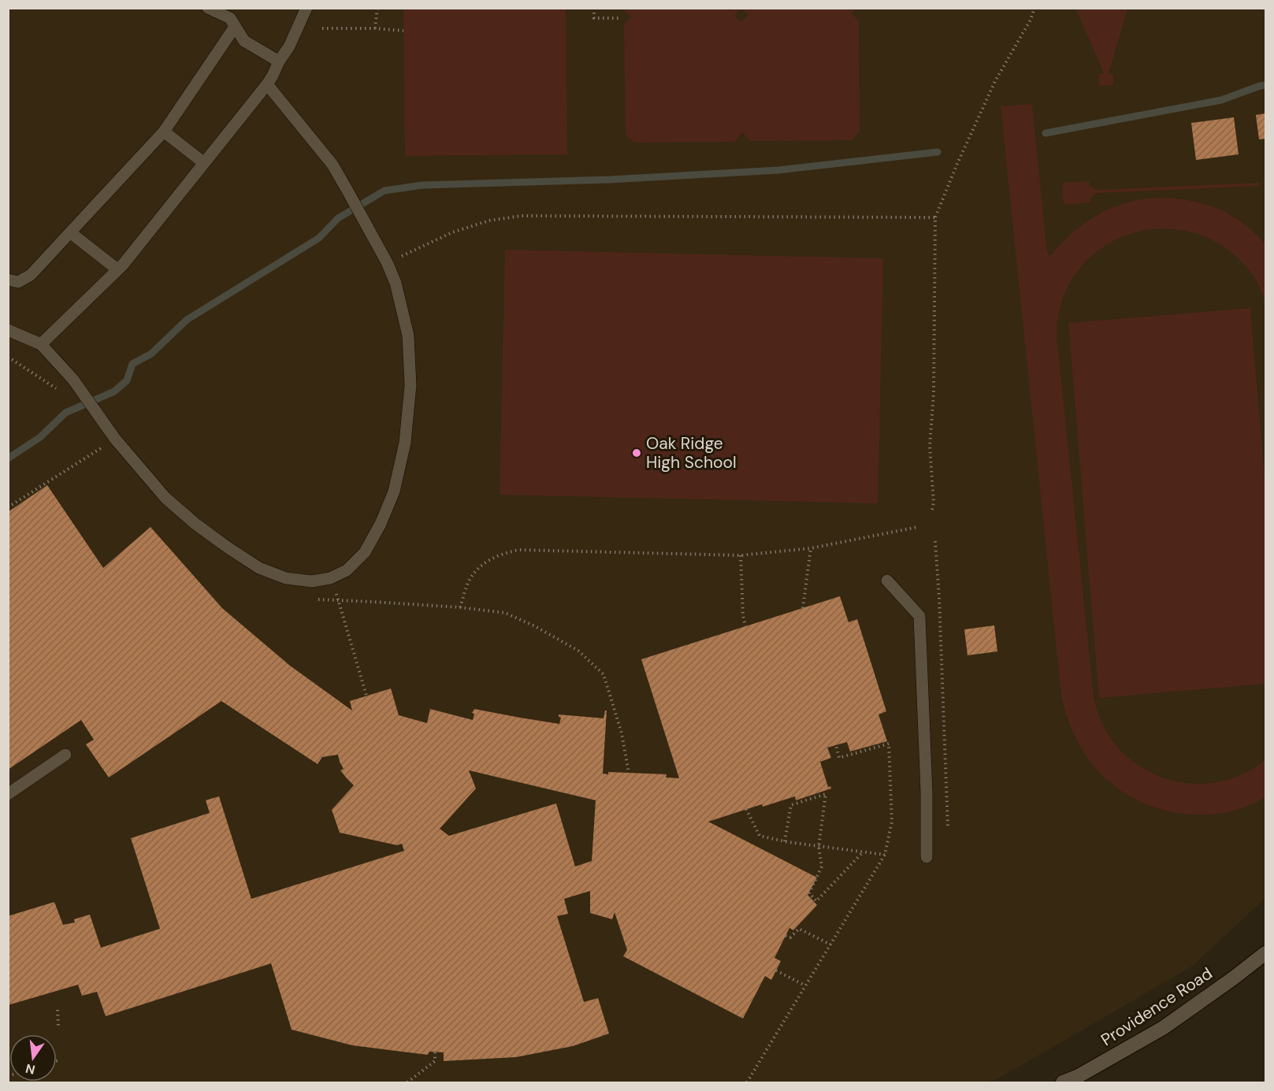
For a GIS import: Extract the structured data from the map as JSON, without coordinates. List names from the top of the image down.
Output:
{
  "streets": {
    "street": ["Providence Road"]
  },
  "places": ["Oak Ridge High School"],
  "north": "bottom"
}
